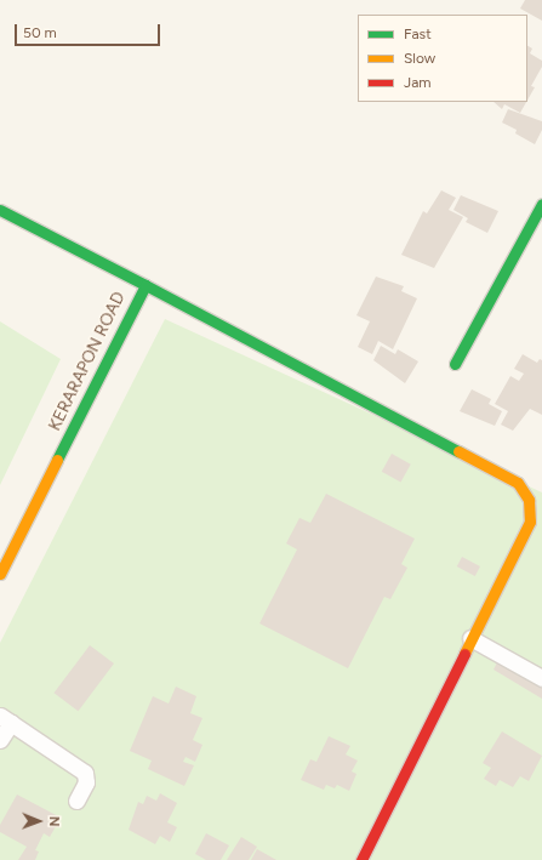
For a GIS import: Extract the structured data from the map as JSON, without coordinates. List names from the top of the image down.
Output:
{
  "streets": {
    "street": ["KERARAPON ROAD"]
  },
  "legend": ["Fast", "Slow", "Jam"],
  "scale_bar": "50 m",
  "north": "right"
}
